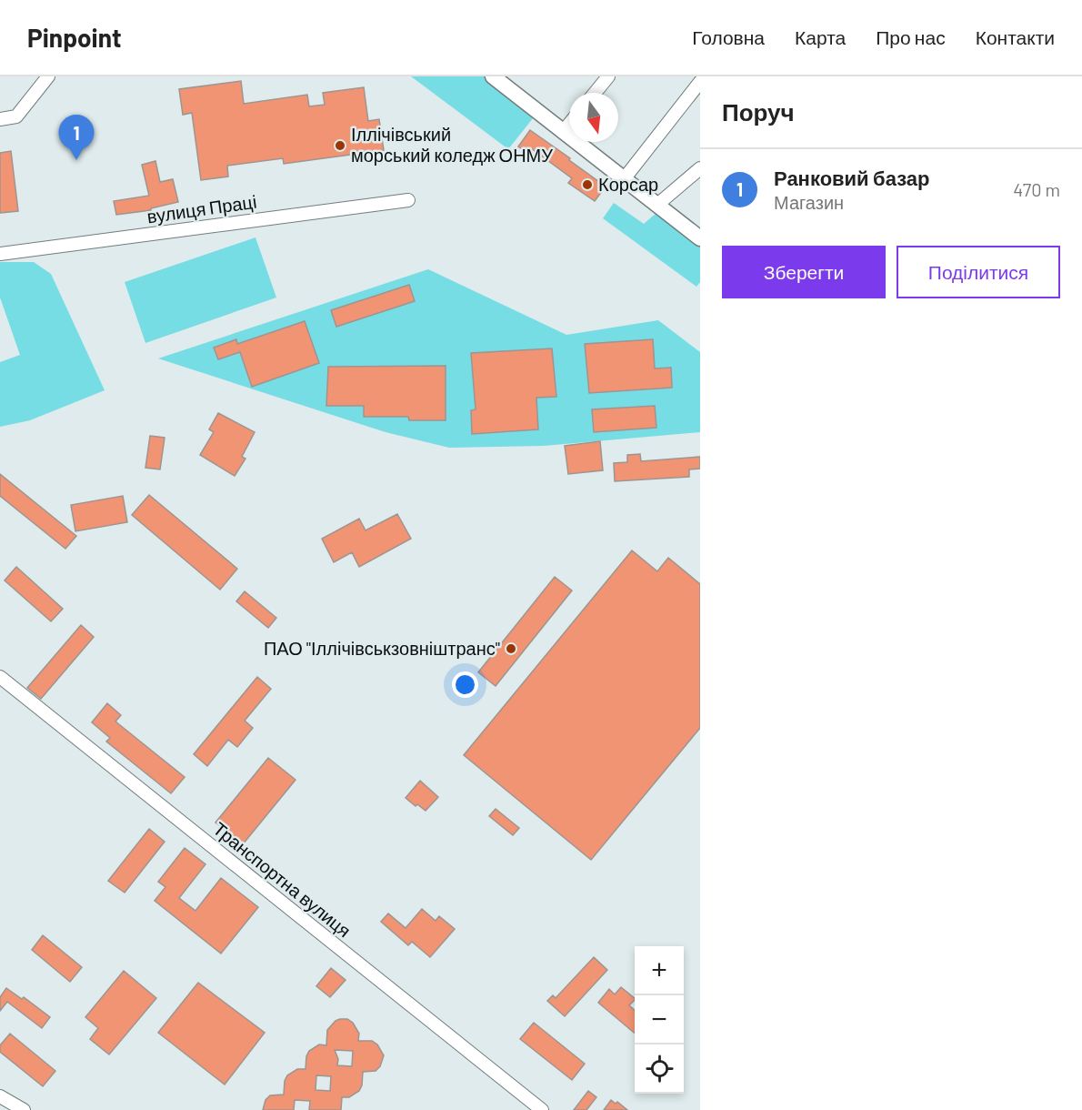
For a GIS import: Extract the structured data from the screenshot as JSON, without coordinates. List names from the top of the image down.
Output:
{
  "streets": {
    "street": ["вулиця Праці", "Транспортна вулиця"]
  },
  "places": ["Іллічівський морський коледж ОНМУ", "Корсар", "ПАО \"Іллічівськзовніштранс\""],
  "north": "bottom",
  "page": {
    "header": "Pinpoint",
    "nav": [
      "Головна",
      "Карта",
      "Про нас",
      "Контакти"
    ],
    "heading": "Поруч",
    "pins": "1",
    "list": [
      {
        "mark": "1",
        "name": "Ранковий базар",
        "note": "Магазин",
        "value": "470 m"
      }
    ],
    "buttons": ["Зберегти", "Поділитися"],
    "map_buttons": ["+", "−"]
  }
}
